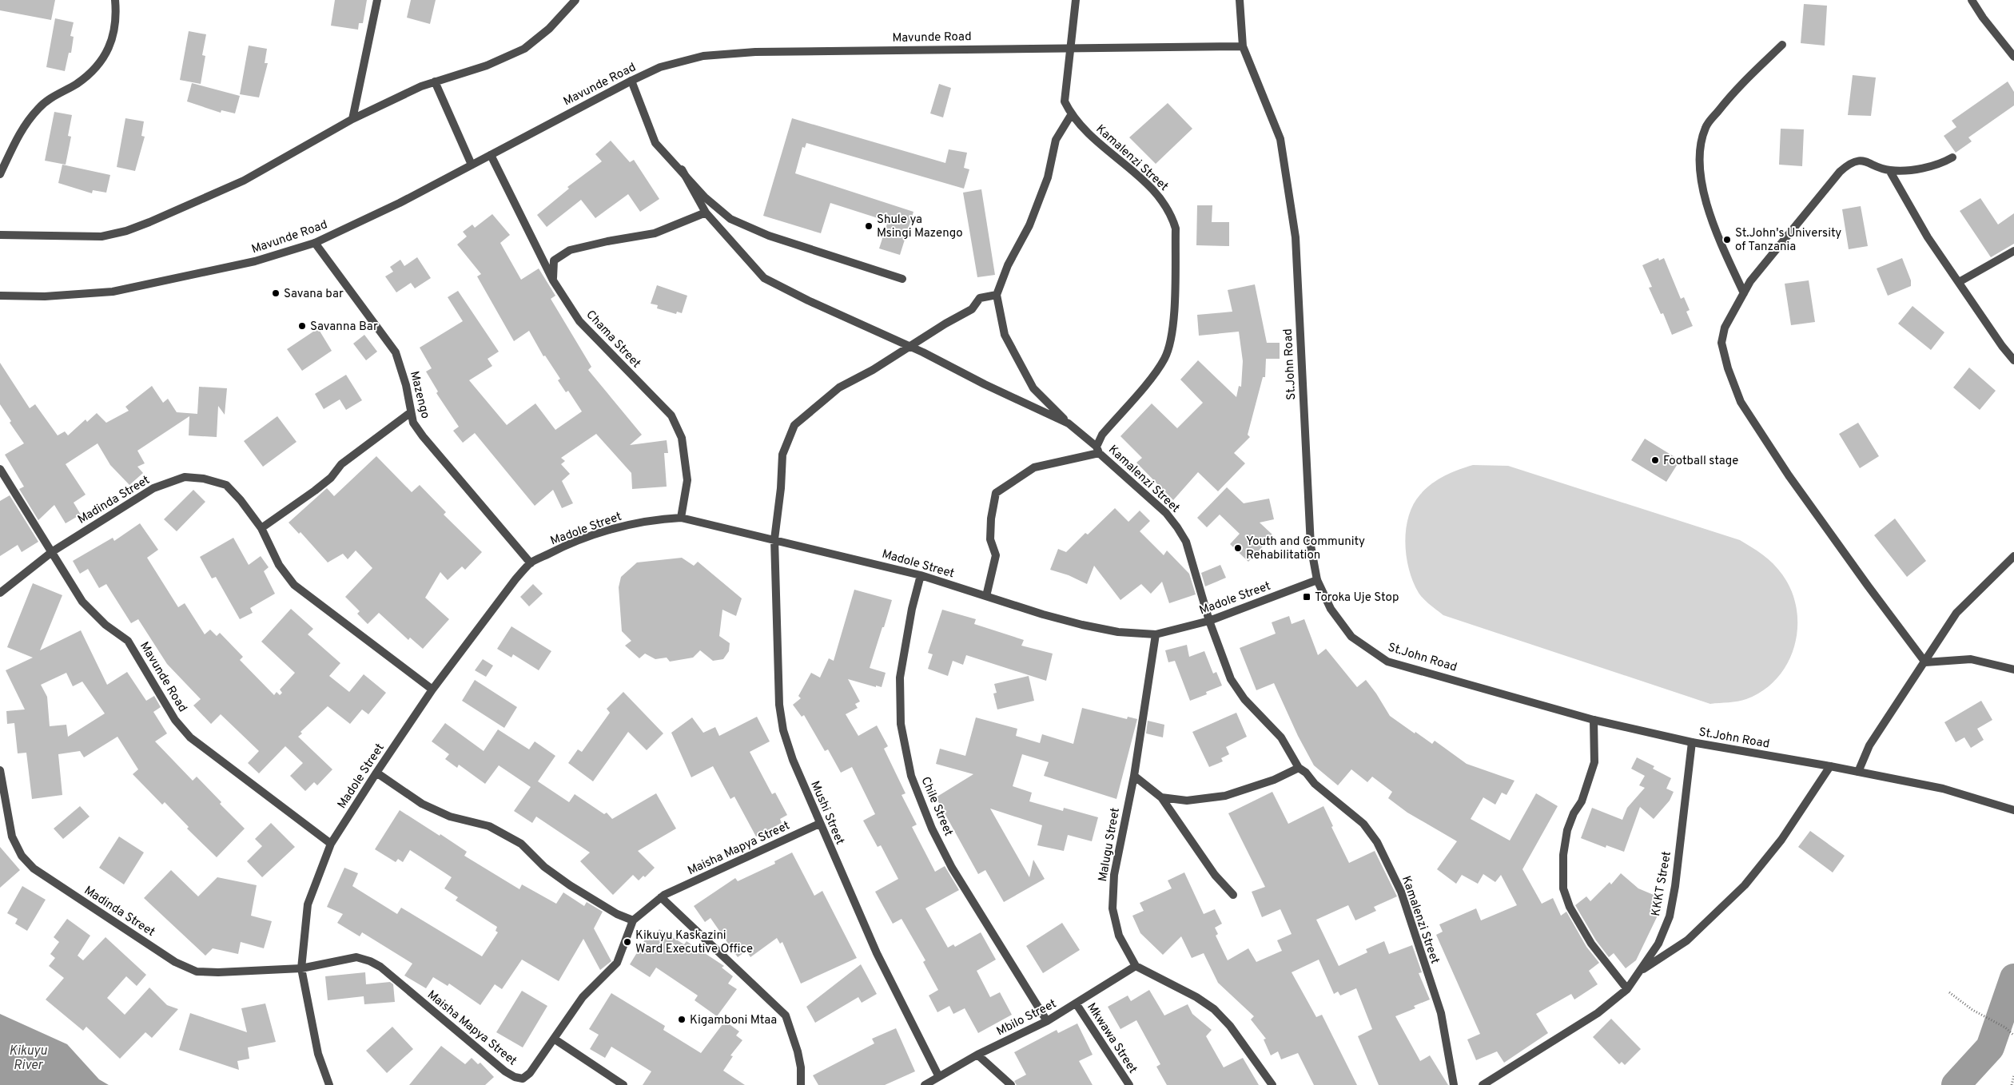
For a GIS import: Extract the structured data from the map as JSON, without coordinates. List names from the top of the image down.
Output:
{
  "streets": {
    "street": [
      "Mavunde Road",
      "Kamalenzi Street",
      "Chama Street",
      "St.John Road",
      "Mazengo",
      "Madinda Street",
      "Madole Street",
      "Chile Street",
      "Mushi Street",
      "Malugu Street",
      "Maisha Mapya Street",
      "KKKT Street",
      "Mbilo Street",
      "Mkwawa Street"
    ]
  },
  "crossings": [
    ["Mavunde Road", "Kamalenzi Street"],
    ["Mavunde Road", "Chama Street"],
    ["Mavunde Road", "St.John Road"],
    ["Mavunde Road", "Mazengo"],
    ["Mavunde Road", "Madinda Street"],
    ["Mavunde Road", "Madole Street"],
    ["Kamalenzi Street", "Madole Street"],
    ["Chama Street", "Madole Street"],
    ["St.John Road", "Madole Street"],
    ["St.John Road", "KKKT Street"],
    ["Mazengo", "Madole Street"],
    ["Madinda Street", "Madole Street"],
    ["Madinda Street", "Maisha Mapya Street"],
    ["Madole Street", "Chile Street"],
    ["Madole Street", "Mushi Street"],
    ["Madole Street", "Malugu Street"],
    ["Madole Street", "Maisha Mapya Street"],
    ["Chile Street", "Mbilo Street"],
    ["Mushi Street", "Maisha Mapya Street"],
    ["Mushi Street", "Mbilo Street"],
    ["Malugu Street", "Mbilo Street"],
    ["Mbilo Street", "Mkwawa Street"]
  ],
  "water": ["Kikuyu River"],
  "places": {
    "other": [
      "Shule ya Msingi Mazengo",
      "St.John's University of Tanzania",
      "Savana bar",
      "Savanna Bar",
      "Football stage",
      "Youth and Community Rehabilitation",
      "Kikuyu Kaskazini Ward Executive Office",
      "Kigamboni Mtaa"
    ],
    "transit": ["Toroka Uje Stop"]
  }
}
